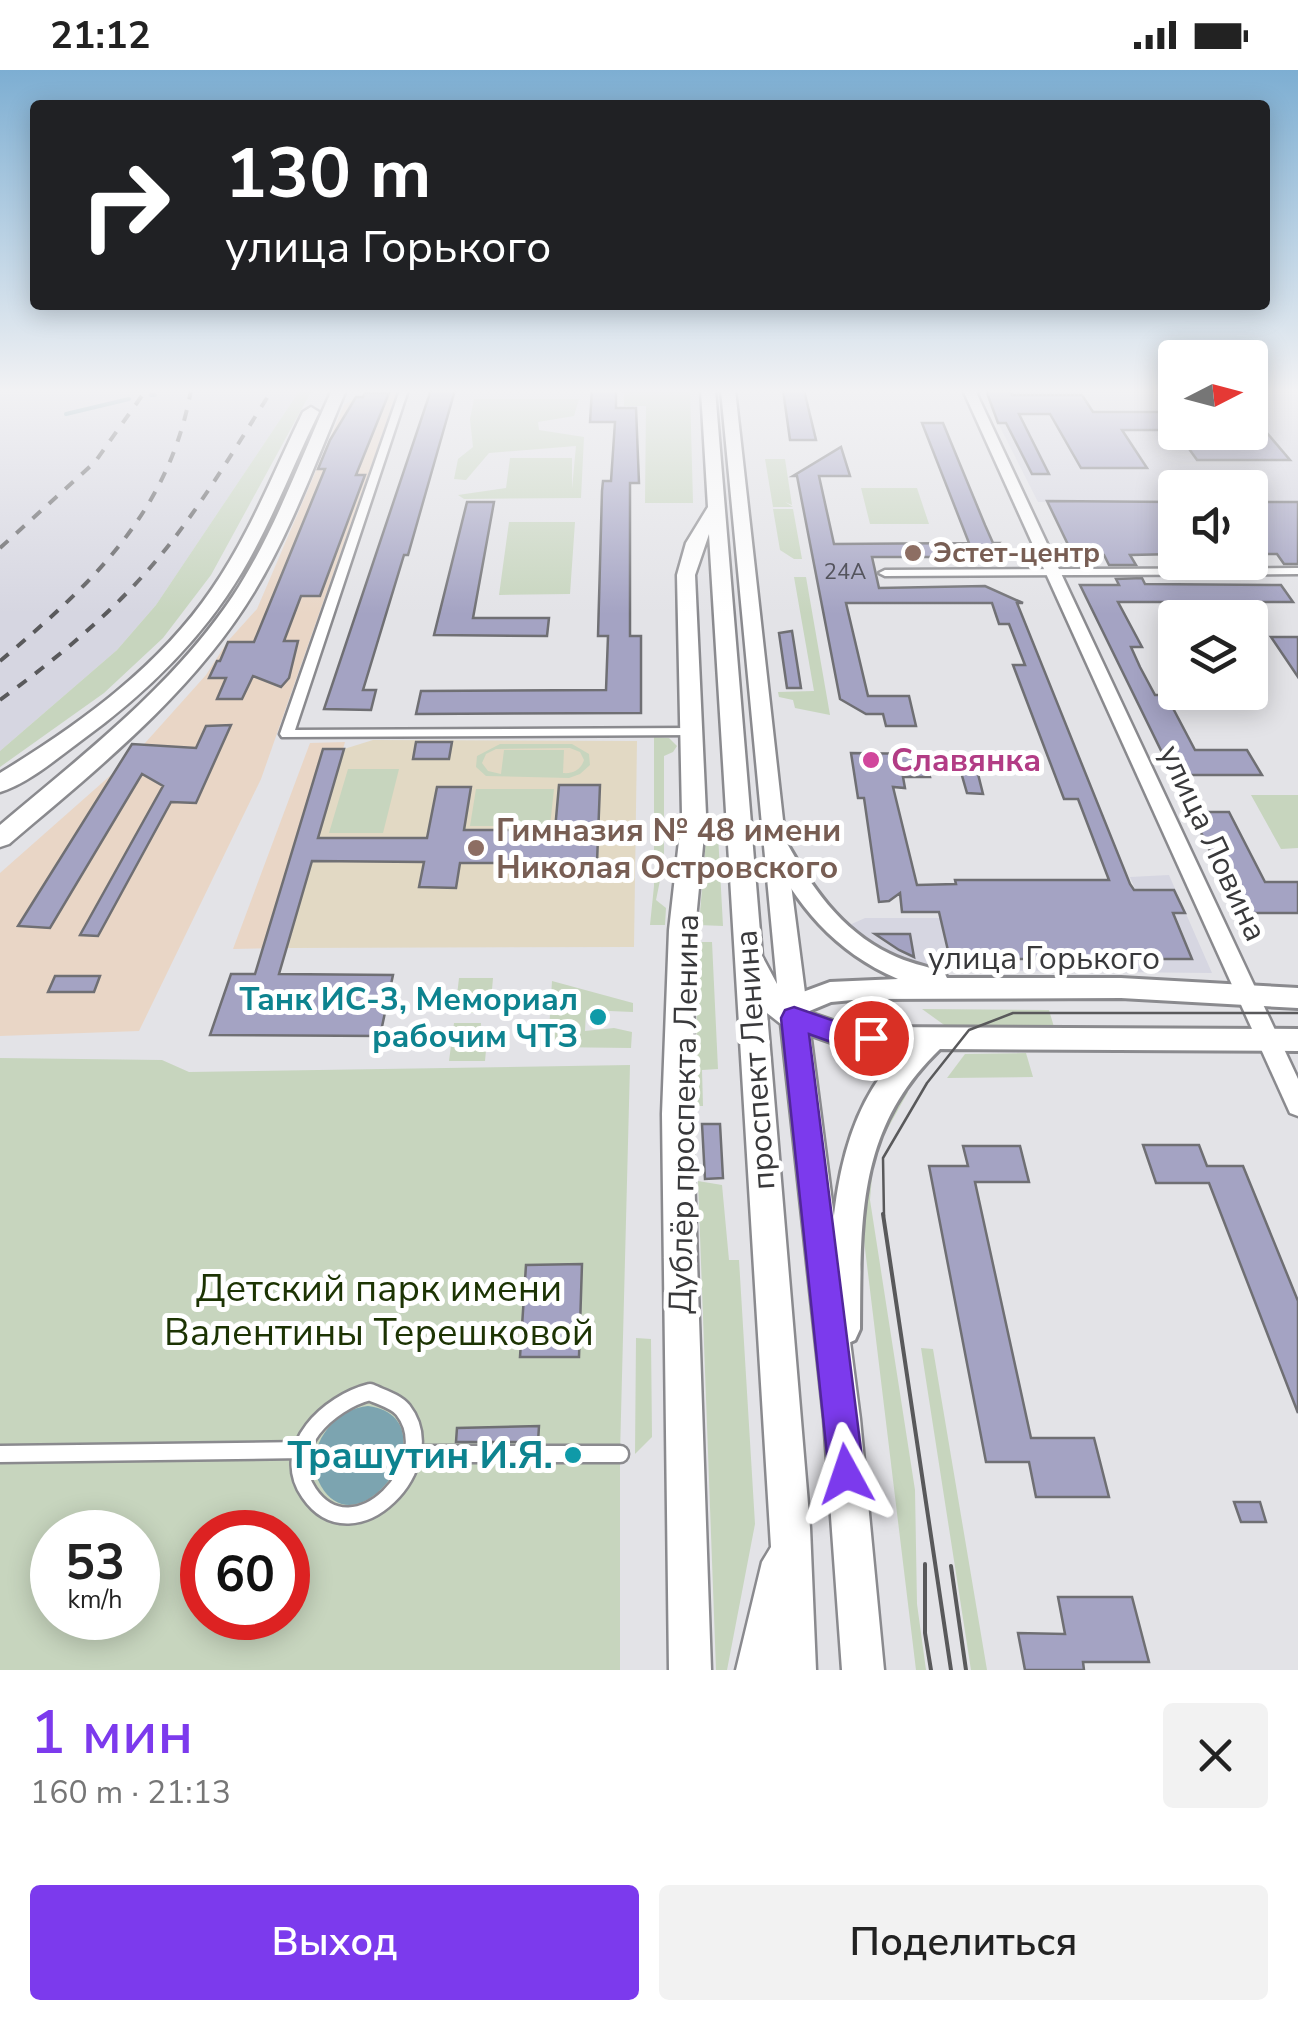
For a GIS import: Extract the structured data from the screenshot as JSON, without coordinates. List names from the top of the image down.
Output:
{
  "streets": {
    "main road": ["улица Горького", "проспект Ленина", "Дублёр проспекта Ленина"],
    "street": ["улица Ловина"]
  },
  "crossings": [
    ["улица Ловина", "улица Горького"],
    ["улица Горького", "проспект Ленина"],
    ["проспект Ленина", "Дублёр проспекта Ленина"]
  ],
  "parks": ["Детский парк имени Валентины Терешковой"],
  "places": [
    "Эстет-центр",
    "Славянка",
    "Гимназия № 48 имени Николая Островского",
    "Танк ИС-3, Мемориал рабочим ЧТЗ",
    "Трашутин И.Я."
  ],
  "house_numbers": ["24А"],
  "north": "right",
  "page": {
    "status": "21:12",
    "turn": ["130 m", "улица Горького"],
    "speed": "53 km/h",
    "limit": "60",
    "heading": ["1 мин", "160 m · 21:13"],
    "buttons": ["Выход", "Поделиться"]
  }
}
